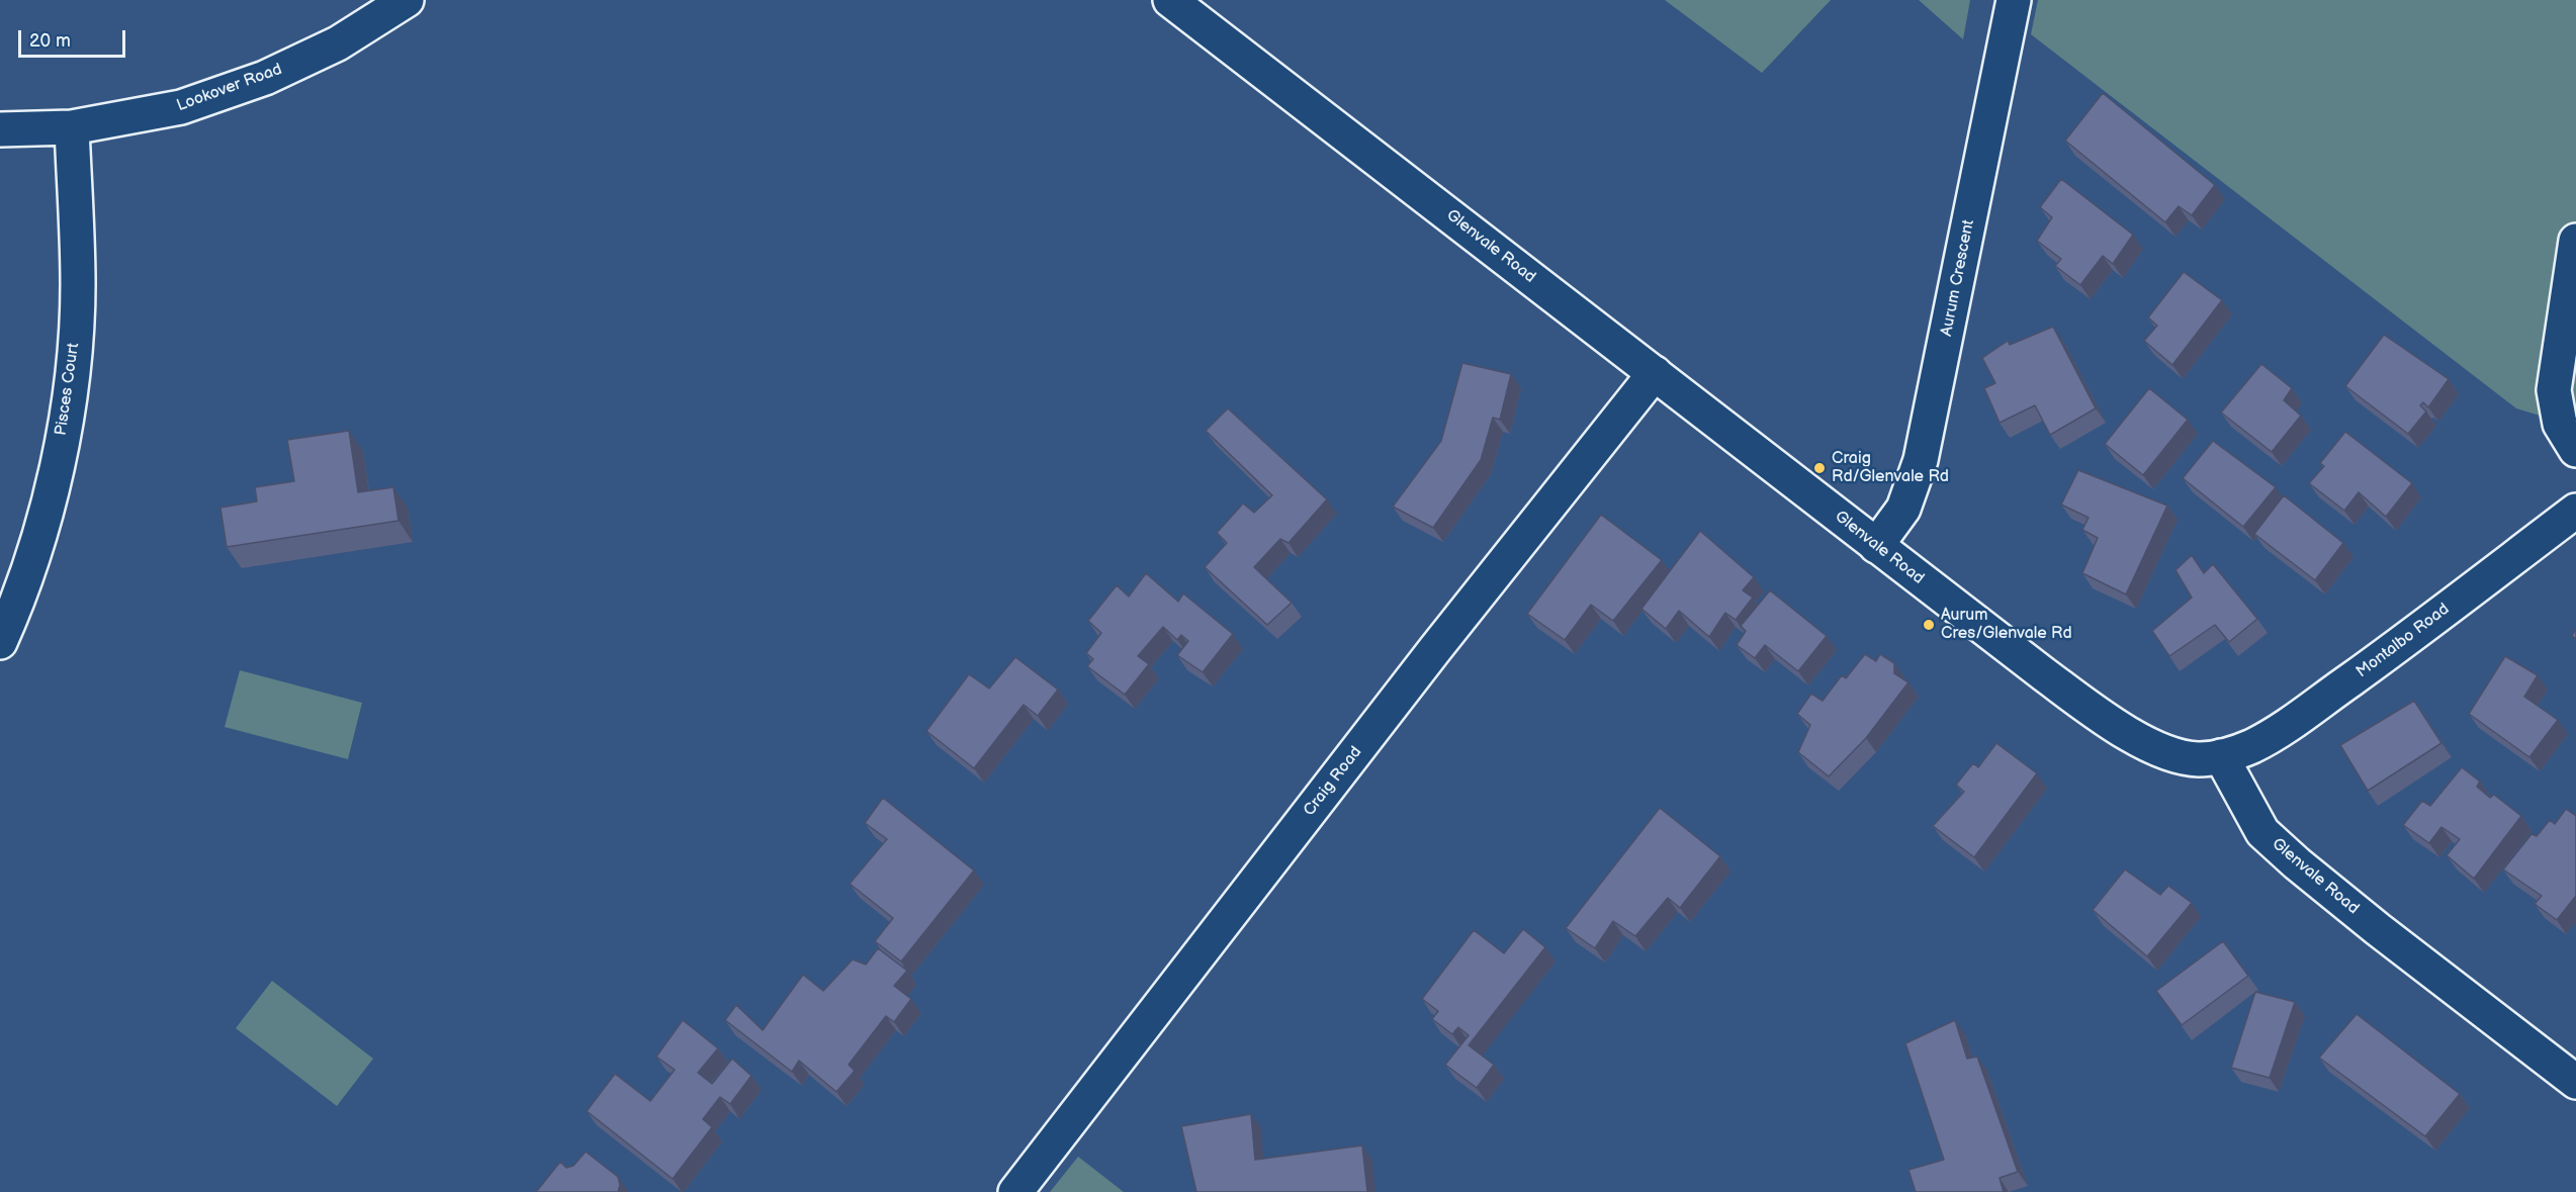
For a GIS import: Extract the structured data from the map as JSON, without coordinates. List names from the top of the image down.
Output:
{
  "streets": {
    "street": [
      "Lookover Road",
      "Glenvale Road",
      "Aurum Crescent",
      "Pisces Court",
      "Montalbo Road",
      "Craig Road"
    ]
  },
  "crossings": [
    ["Lookover Road", "Pisces Court"],
    ["Glenvale Road", "Aurum Crescent"],
    ["Glenvale Road", "Montalbo Road"],
    ["Glenvale Road", "Craig Road"]
  ],
  "places": ["Craig Rd/Glenvale Rd", "Aurum Cres/Glenvale Rd"],
  "scale_bar": "20 m"
}
